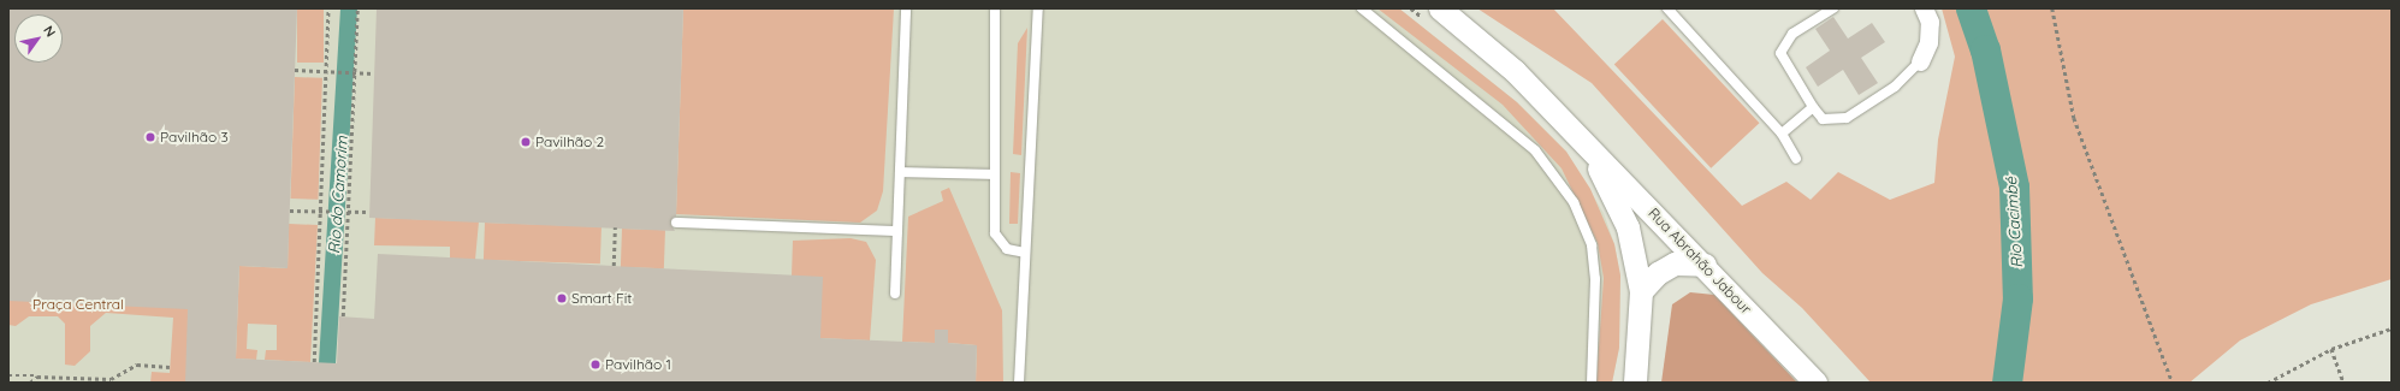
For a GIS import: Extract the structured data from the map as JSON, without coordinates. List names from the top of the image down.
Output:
{
  "streets": {
    "street": ["Rua Abrahão Jabour"]
  },
  "water": ["Rio do Camorim", "Rio Cacimbé"],
  "parks": ["Praça Central"],
  "places": [
    "Pavilhão 3",
    "Pavilhão 2",
    "Smart Fit",
    "Pavilhão 1"
  ],
  "north": "top right"
}
